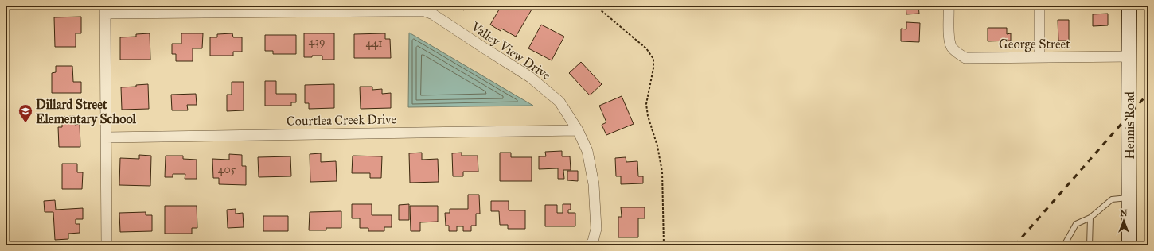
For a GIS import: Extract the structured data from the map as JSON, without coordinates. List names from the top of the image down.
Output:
{
  "streets": {
    "street": [
      "George Street",
      "Valley View Drive",
      "Courtlea Creek Drive",
      "Hennis Road"
    ]
  },
  "crossings": [
    ["George Street", "Hennis Road"],
    ["Valley View Drive", "Courtlea Creek Drive"]
  ],
  "places": {
    "school or university": ["Dillard Street Elementary School"]
  },
  "house_numbers": ["439", "441", "405"],
  "north": "top"
}
